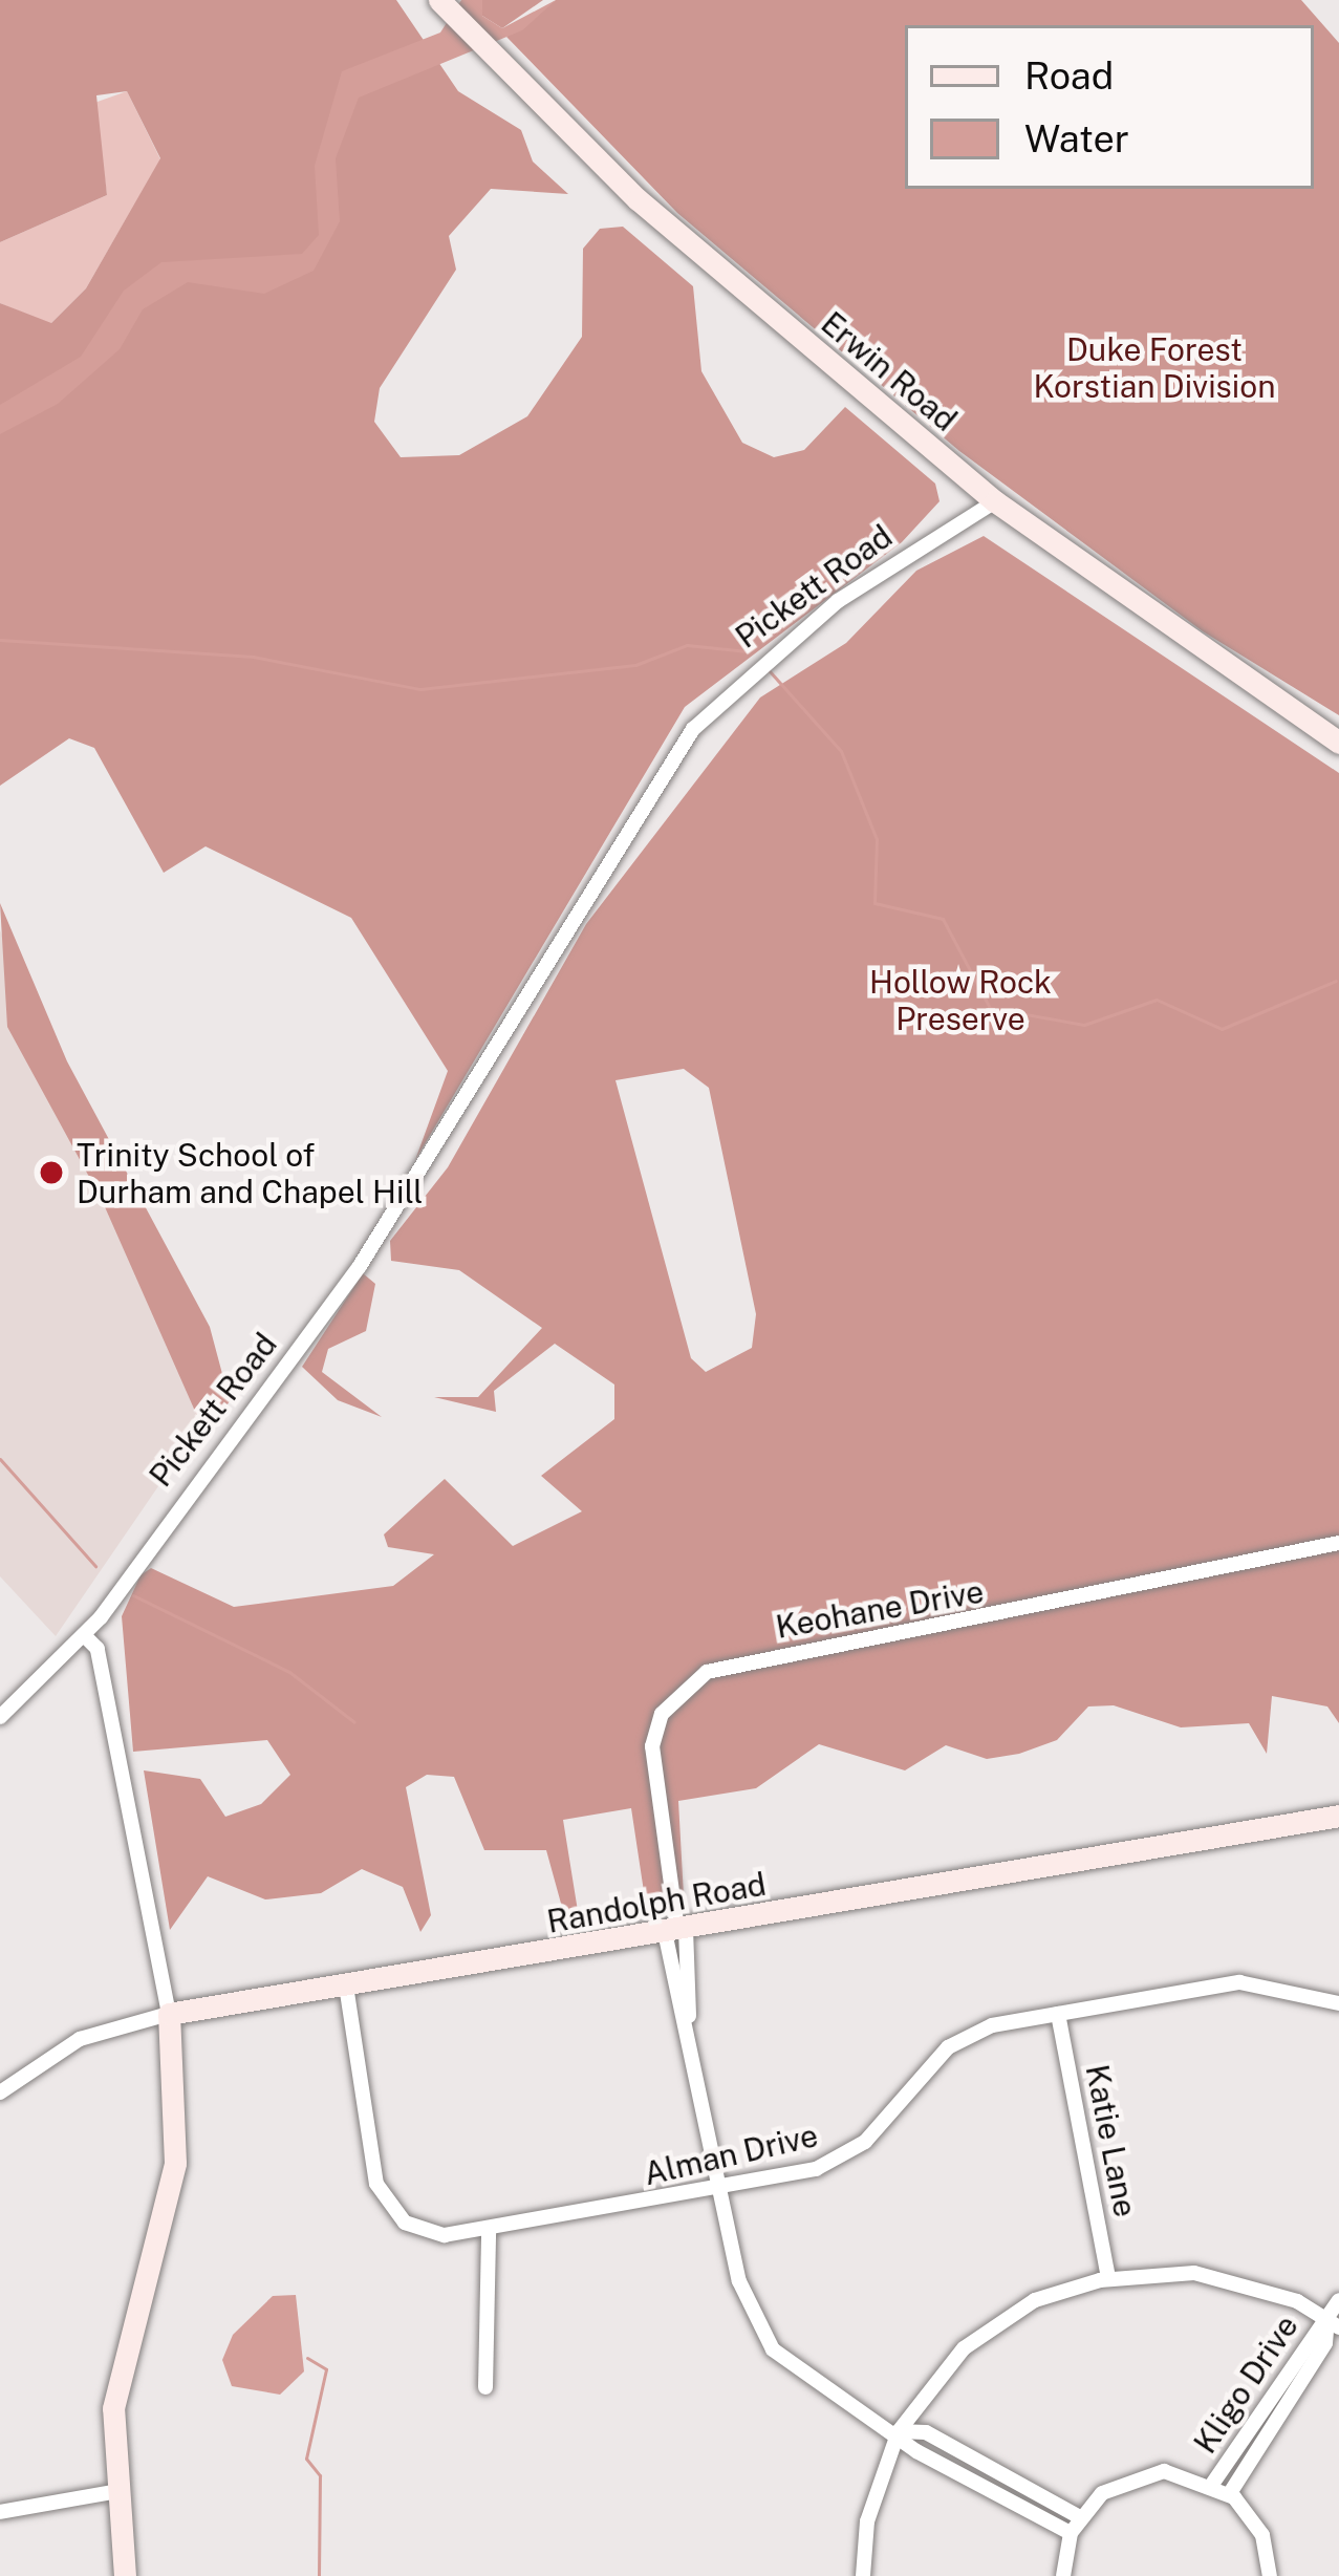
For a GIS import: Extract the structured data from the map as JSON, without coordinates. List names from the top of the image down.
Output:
{
  "streets": {
    "street": [
      "Erwin Road",
      "Pickett Road",
      "Keohane Drive",
      "Randolph Road",
      "Katie Lane",
      "Alman Drive",
      "Kligo Drive"
    ]
  },
  "crossings": [
    ["Erwin Road", "Pickett Road"],
    ["Keohane Drive", "Randolph Road"],
    ["Keohane Drive", "Alman Drive"],
    ["Randolph Road", "Alman Drive"],
    ["Katie Lane", "Alman Drive"]
  ],
  "parks": ["Duke Forest Korstian Division", "Hollow Rock Preserve"],
  "places": ["Trinity School of Durham and Chapel Hill"],
  "legend": ["Road", "Water"]
}
